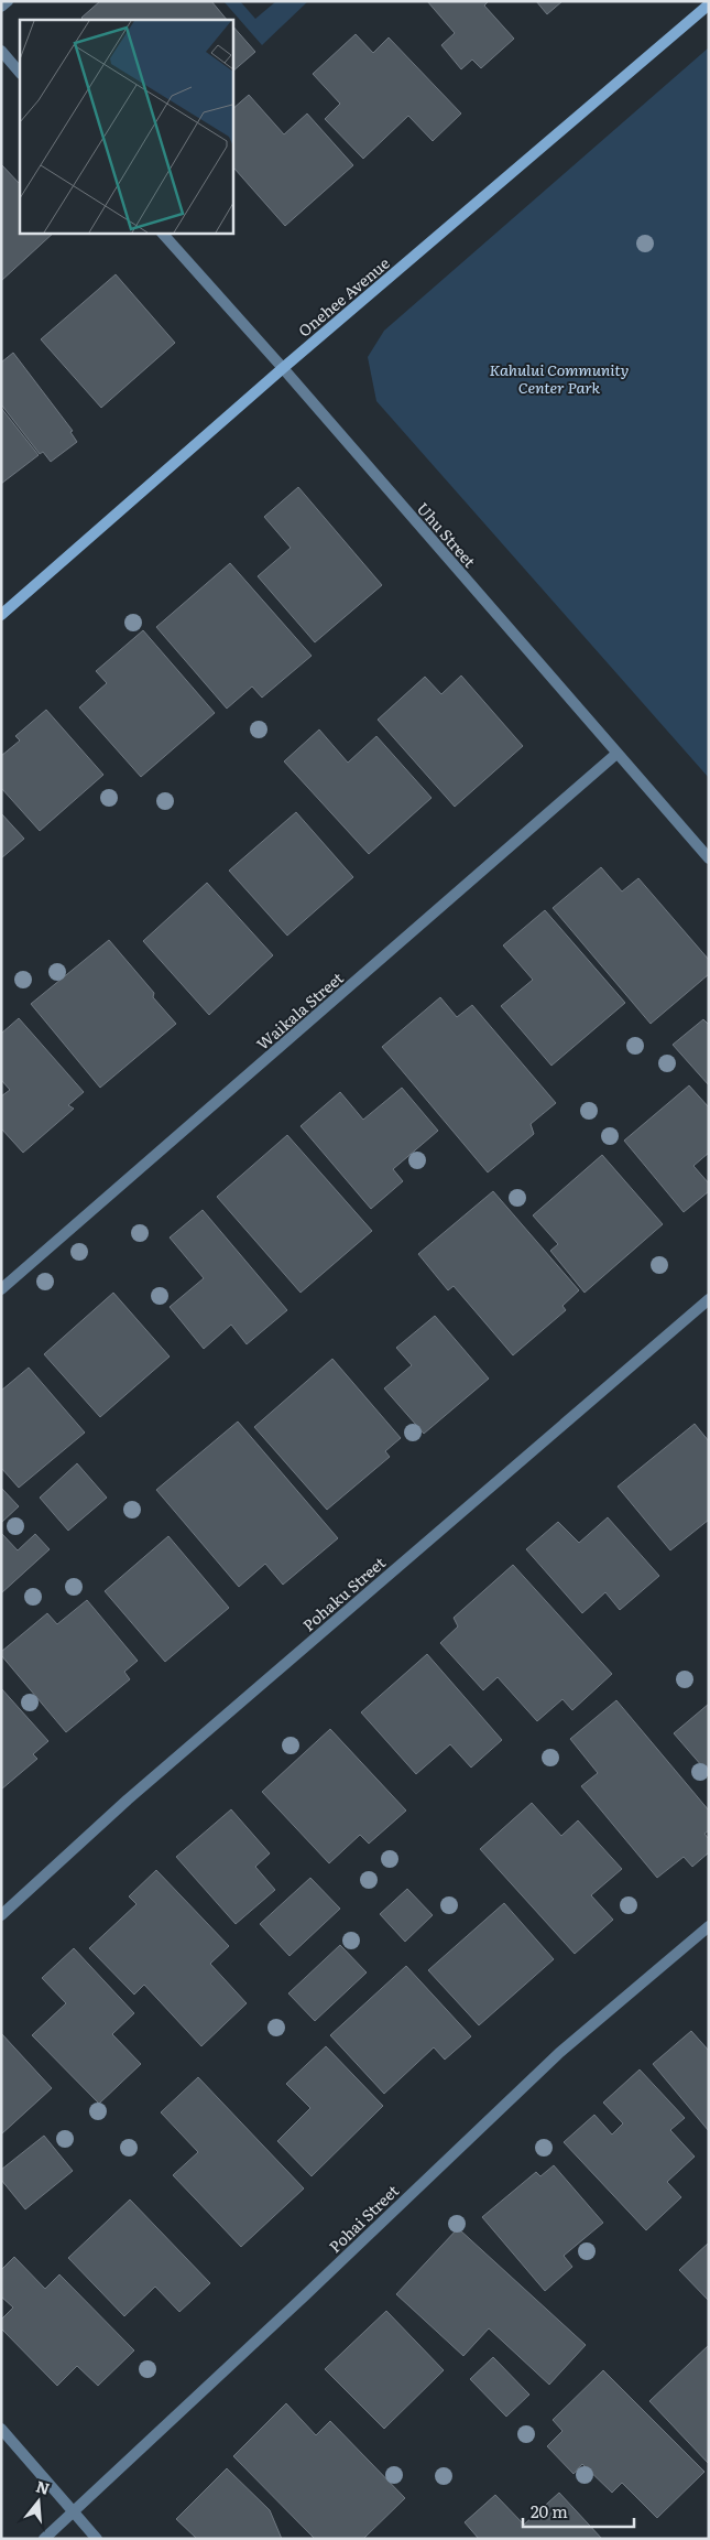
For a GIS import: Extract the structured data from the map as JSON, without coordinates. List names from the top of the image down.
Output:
{
  "streets": {
    "street": [
      "Onehee Avenue",
      "Uhu Street",
      "Waikala Street",
      "Pohaku Street",
      "Pohai Street"
    ]
  },
  "crossings": [
    ["Onehee Avenue", "Uhu Street"],
    ["Uhu Street", "Waikala Street"]
  ],
  "parks": ["Kahului Community Center Park"],
  "scale_bar": "20 m",
  "north": "top"
}
